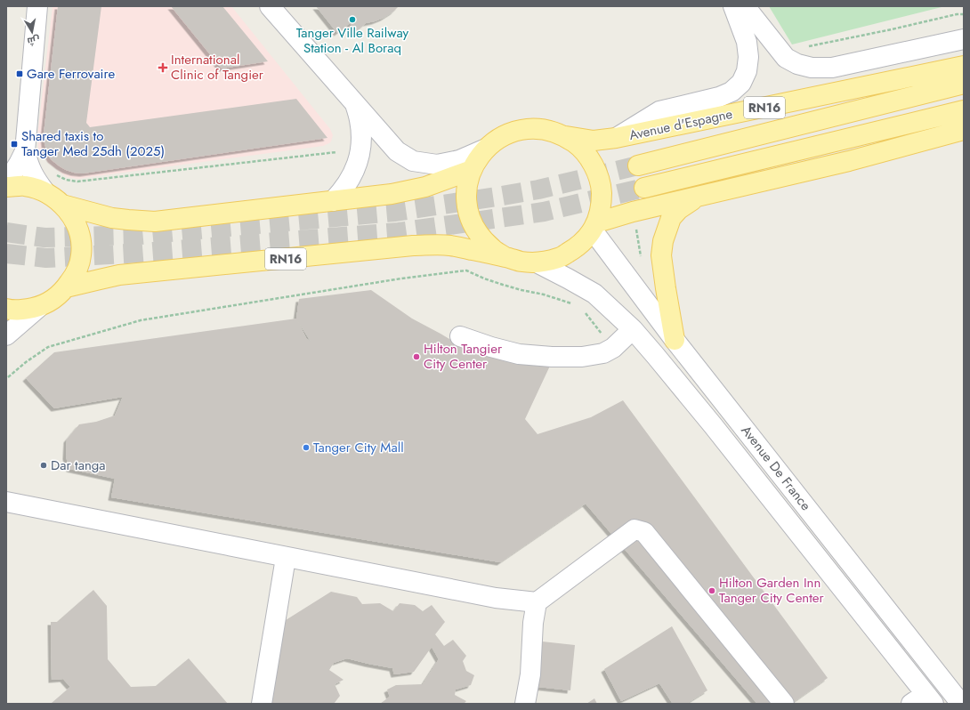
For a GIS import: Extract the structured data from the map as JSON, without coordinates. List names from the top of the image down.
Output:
{
  "streets": {
    "main road": ["RN16", "Avenue d'Espagne"],
    "street": ["Avenue De France"]
  },
  "crossings": [
    ["RN16", "Avenue d'Espagne"],
    ["RN16", "Avenue De France"]
  ],
  "places": {
    "other": [
      "Tanger Ville Railway Station - Al Boraq",
      "Hilton Tangier City Center",
      "Tanger City Mall",
      "Dar tanga",
      "Hilton Garden Inn Tanger City Center"
    ],
    "health": ["International Clinic of Tangier"],
    "transit": ["Gare Ferrovaire", "Shared taxis to Tanger Med 25dh (2025)"]
  },
  "north": "bottom"
}
